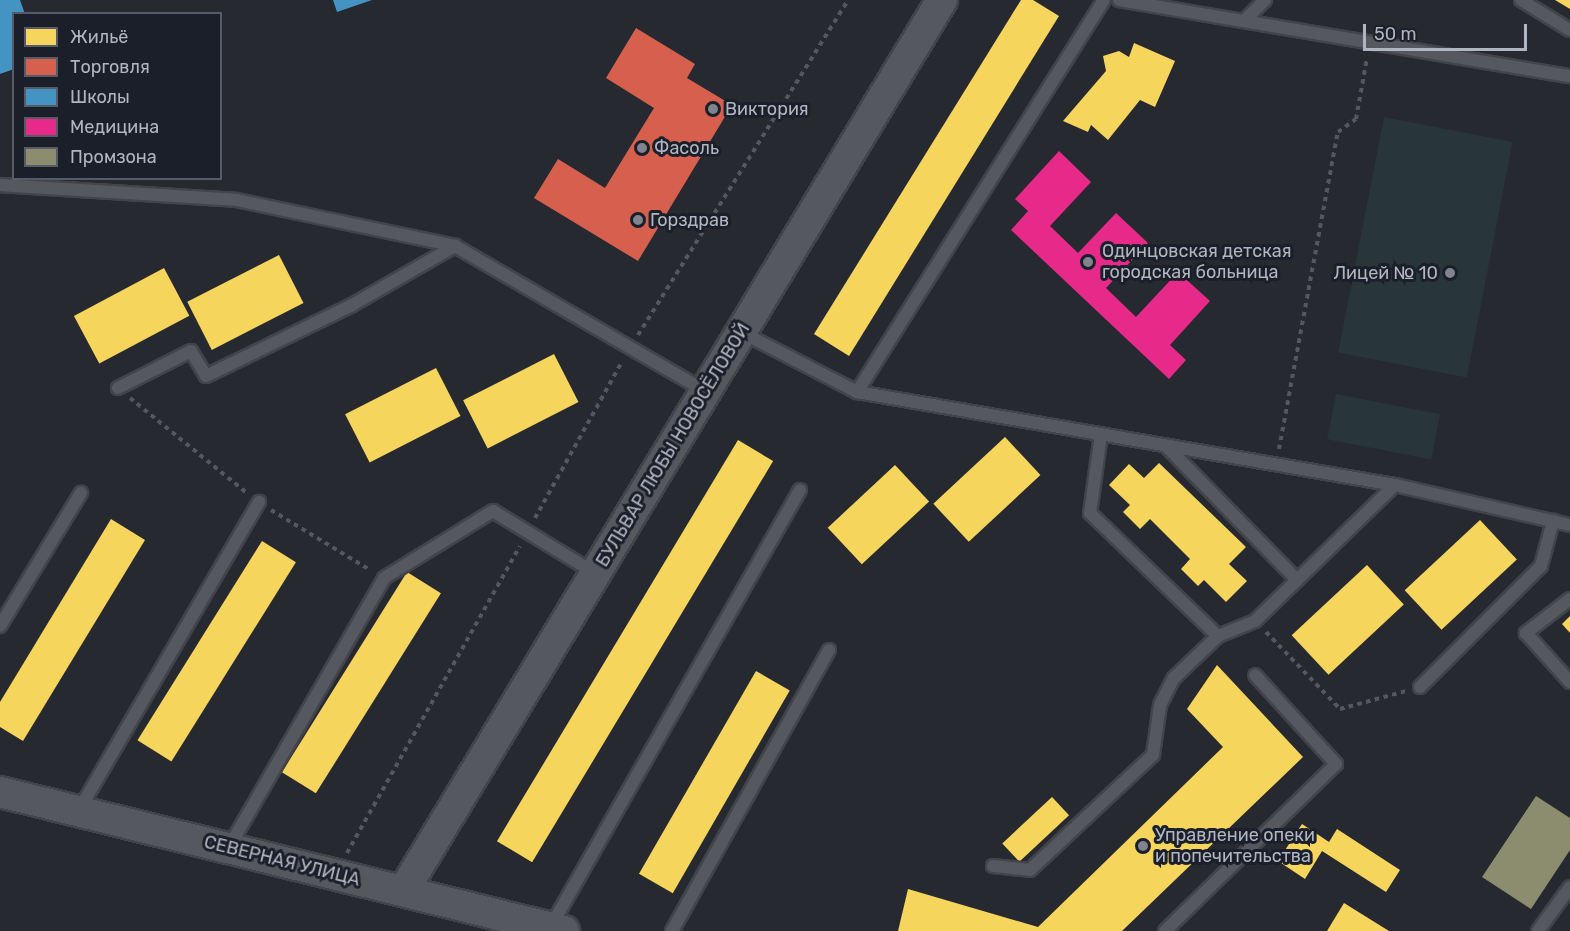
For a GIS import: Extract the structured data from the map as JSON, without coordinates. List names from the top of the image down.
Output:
{
  "streets": {
    "street": ["БУЛЬВАР ЛЮБЫ НОВОСЁЛОВОЙ", "СЕВЕРНАЯ УЛИЦА"]
  },
  "crossings": [
    ["БУЛЬВАР ЛЮБЫ НОВОСЁЛОВОЙ", "СЕВЕРНАЯ УЛИЦА"]
  ],
  "places": [
    "Виктория",
    "Фасоль",
    "Горздрав",
    "Одинцовская детская городская больница",
    "Лицей № 10",
    "Управление опеки и попечительства"
  ],
  "legend": [
    "Жильё",
    "Торговля",
    "Школы",
    "Медицина",
    "Промзона"
  ],
  "scale_bar": "50 m"
}
